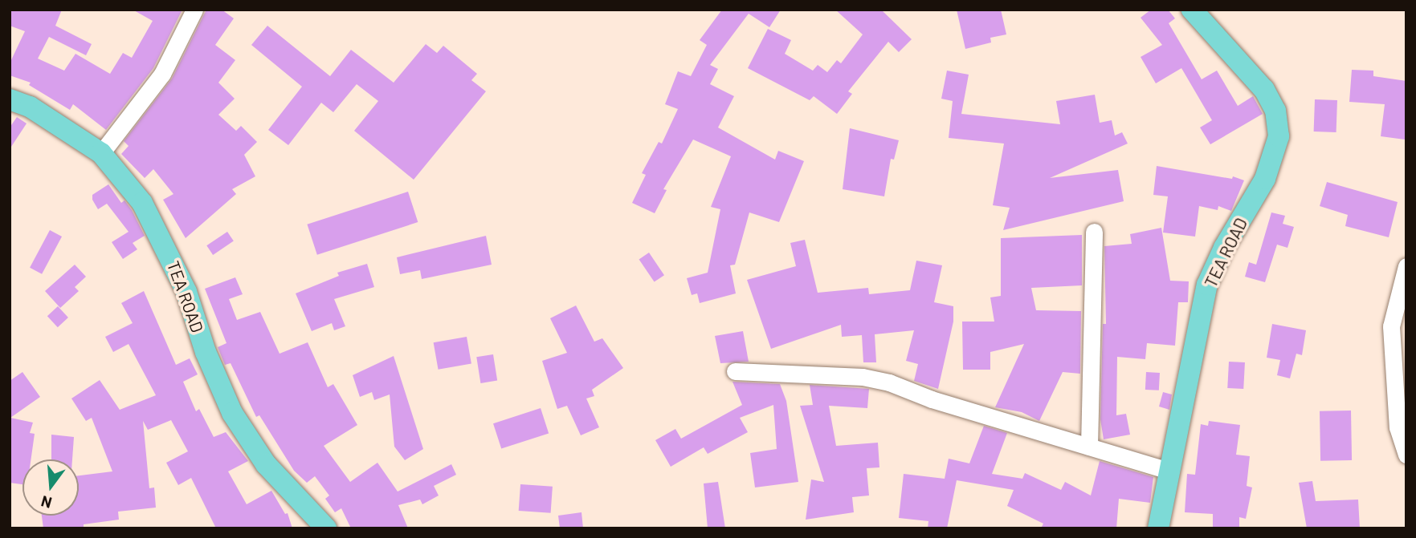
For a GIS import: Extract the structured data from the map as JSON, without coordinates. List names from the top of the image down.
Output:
{
  "streets": {
    "main road": ["TEA ROAD"]
  },
  "north": "bottom"
}
